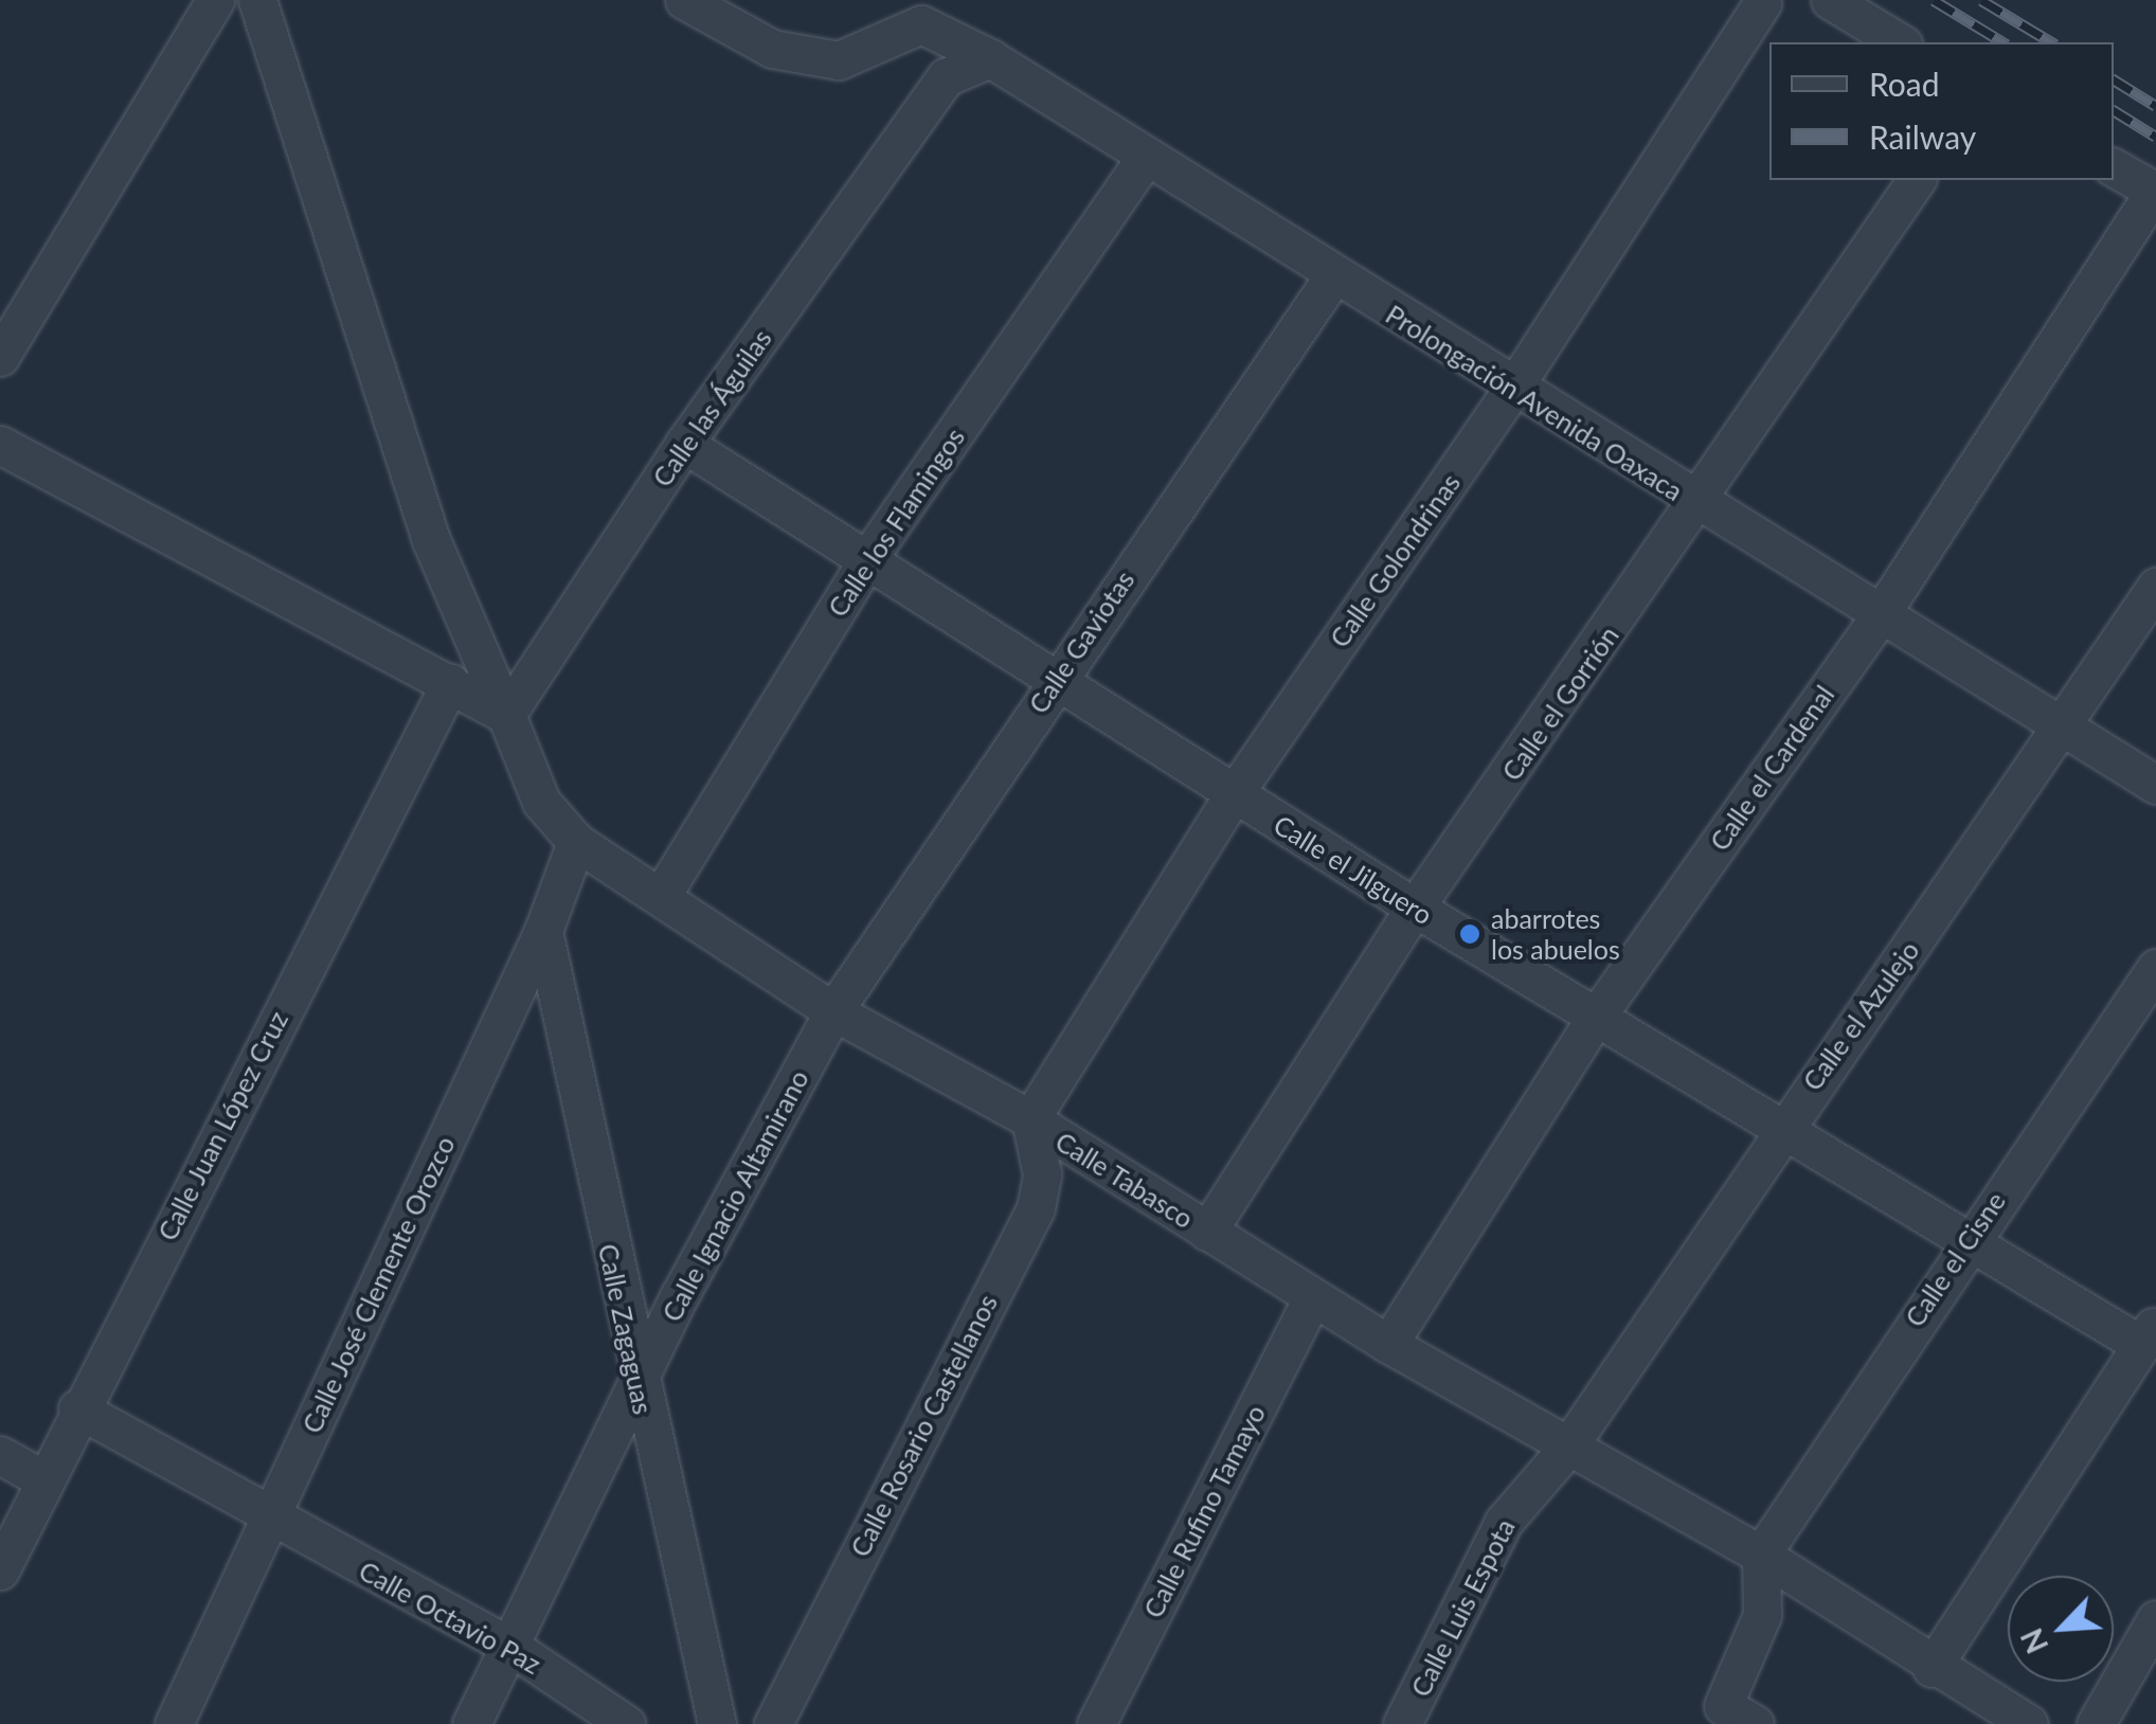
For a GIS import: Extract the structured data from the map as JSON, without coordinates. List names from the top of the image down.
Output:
{
  "streets": {
    "street": [
      "Prolongación Avenida Oaxaca",
      "Calle las Águilas",
      "Calle los Flamingos",
      "Calle Golondrinas",
      "Calle Gaviotas",
      "Calle el Gorrión",
      "Calle el Cardenal",
      "Calle el Jilguero",
      "Calle el Azulejo",
      "Calle Juan López Cruz",
      "Calle Tabasco",
      "Calle Ignacio Altamirano",
      "Calle el Cisne",
      "Calle José Clemente Orozco",
      "Calle Zagaguas",
      "Calle Rosario Castellanos",
      "Calle Rufino Tamayo",
      "Calle Luis Espota",
      "Calle Octavio Paz"
    ]
  },
  "crossings": [
    ["Prolongación Avenida Oaxaca", "Calle las Águilas"],
    ["Prolongación Avenida Oaxaca", "Calle los Flamingos"],
    ["Prolongación Avenida Oaxaca", "Calle Golondrinas"],
    ["Prolongación Avenida Oaxaca", "Calle Gaviotas"],
    ["Prolongación Avenida Oaxaca", "Calle el Gorrión"],
    ["Prolongación Avenida Oaxaca", "Calle el Cardenal"],
    ["Prolongación Avenida Oaxaca", "Calle el Azulejo"],
    ["Calle las Águilas", "Calle el Jilguero"],
    ["Calle las Águilas", "Calle Tabasco"],
    ["Calle los Flamingos", "Calle el Jilguero"],
    ["Calle los Flamingos", "Calle Tabasco"],
    ["Calle Golondrinas", "Calle el Jilguero"],
    ["Calle Golondrinas", "Calle Tabasco"],
    ["Calle Golondrinas", "Calle Rosario Castellanos"],
    ["Calle Gaviotas", "Calle el Jilguero"],
    ["Calle Gaviotas", "Calle Tabasco"],
    ["Calle Gaviotas", "Calle Ignacio Altamirano"],
    ["Calle el Gorrión", "Calle el Jilguero"],
    ["Calle el Gorrión", "Calle Tabasco"],
    ["Calle el Cardenal", "Calle el Jilguero"],
    ["Calle el Cardenal", "Calle Tabasco"],
    ["Calle el Jilguero", "Calle el Azulejo"],
    ["Calle el Jilguero", "Calle el Cisne"],
    ["Calle el Azulejo", "Calle Tabasco"],
    ["Calle el Azulejo", "Calle Luis Espota"],
    ["Calle Juan López Cruz", "Calle Octavio Paz"],
    ["Calle Tabasco", "Calle Ignacio Altamirano"],
    ["Calle Tabasco", "Calle el Cisne"],
    ["Calle Tabasco", "Calle José Clemente Orozco"],
    ["Calle Tabasco", "Calle Rosario Castellanos"],
    ["Calle Tabasco", "Calle Rufino Tamayo"],
    ["Calle Tabasco", "Calle Luis Espota"],
    ["Calle Ignacio Altamirano", "Calle Zagaguas"],
    ["Calle Ignacio Altamirano", "Calle Octavio Paz"],
    ["Calle José Clemente Orozco", "Calle Zagaguas"],
    ["Calle José Clemente Orozco", "Calle Octavio Paz"]
  ],
  "places": ["abarrotes los abuelos"],
  "legend": ["Road", "Railway"],
  "north": "bottom left"
}
